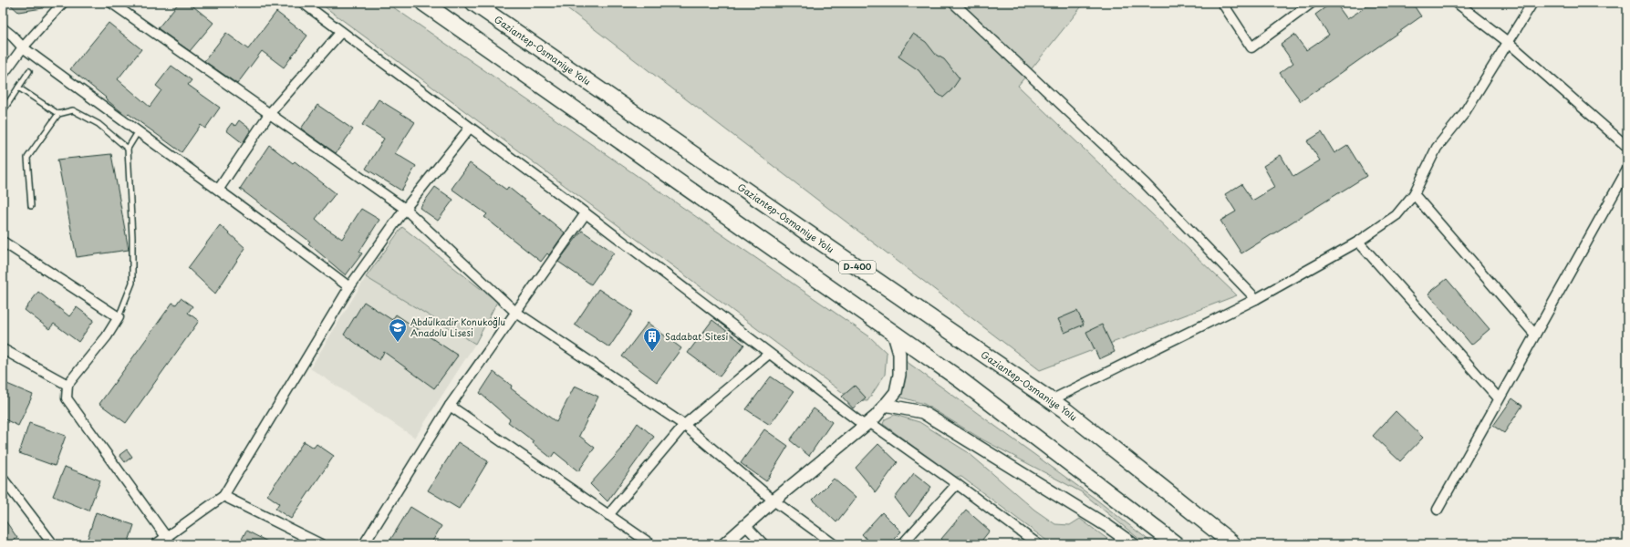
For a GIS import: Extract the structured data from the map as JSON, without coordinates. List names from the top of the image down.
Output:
{
  "streets": {
    "highway": ["Gaziantep-Osmaniye Yolu", "D-400"]
  },
  "places": {
    "school or university": ["Abdülkadir Konukoğlu Anadolu Lisesi"],
    "building": ["Sadabat Sitesi"]
  }
}
